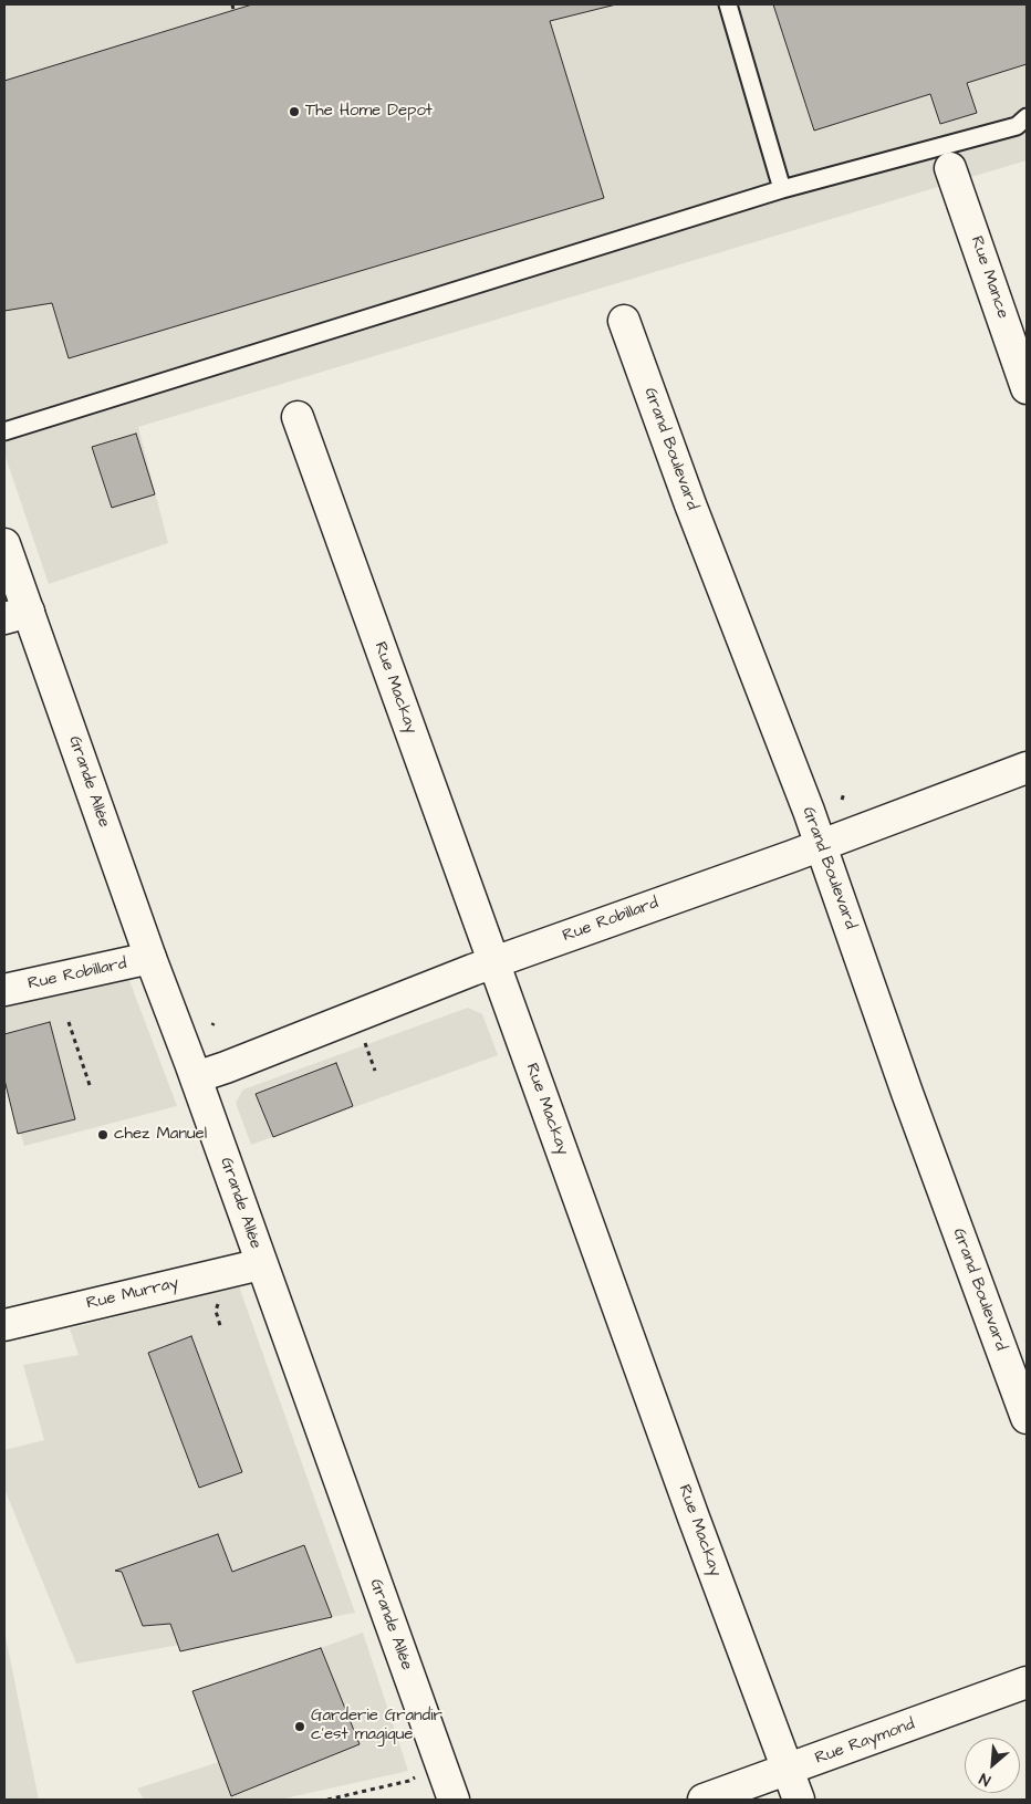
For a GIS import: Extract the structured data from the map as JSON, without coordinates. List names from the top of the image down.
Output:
{
  "streets": {
    "street": [
      "Rue Mance",
      "Grand Boulevard",
      "Rue Mackay",
      "Grande Allée",
      "Rue Robillard",
      "Rue Murray",
      "Rue Raymond"
    ]
  },
  "crossings": [
    ["Grand Boulevard", "Rue Robillard"],
    ["Rue Mackay", "Rue Robillard"],
    ["Rue Mackay", "Rue Raymond"],
    ["Grande Allée", "Rue Robillard"],
    ["Grande Allée", "Rue Murray"]
  ],
  "places": ["The Home Depot", "chez Manuel", "Garderie Grandir c'est magique"],
  "north": "bottom left"
}
